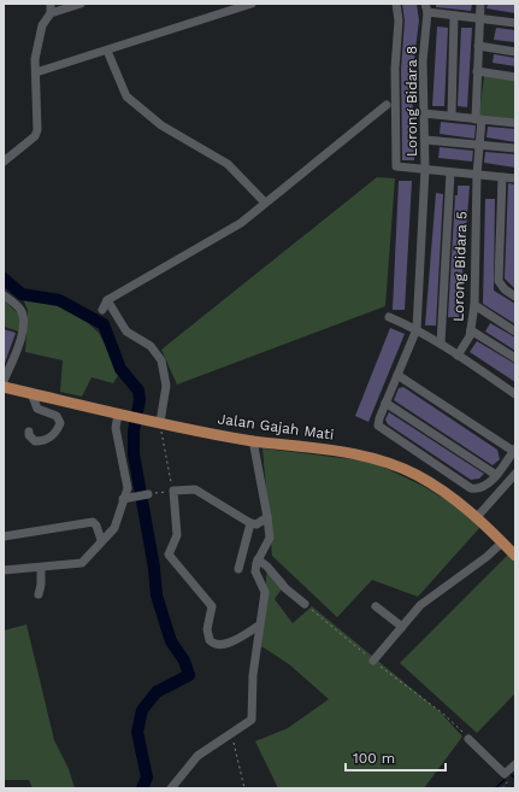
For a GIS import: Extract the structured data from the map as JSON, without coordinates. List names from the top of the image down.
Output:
{
  "streets": {
    "main road": ["Jalan Gajah Mati"],
    "street": ["Lorong Bidara 8", "Lorong Bidara 5"]
  },
  "scale_bar": "100 m"
}
